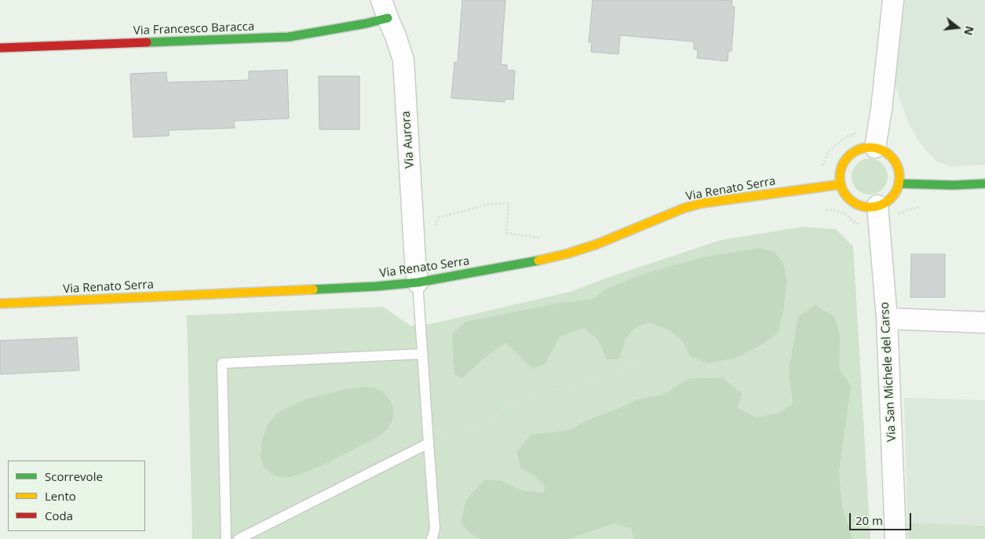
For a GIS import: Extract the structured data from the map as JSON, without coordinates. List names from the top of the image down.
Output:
{
  "streets": {
    "street": [
      "Via Francesco Baracca",
      "Via Aurora",
      "Via Renato Serra",
      "Via San Michele del Carso"
    ]
  },
  "crossings": [
    ["Via Francesco Baracca", "Via Aurora"],
    ["Via Aurora", "Via Renato Serra"],
    ["Via Renato Serra", "Via San Michele del Carso"]
  ],
  "legend": ["Scorrevole", "Lento", "Coda"],
  "scale_bar": "20 m",
  "north": "right"
}
